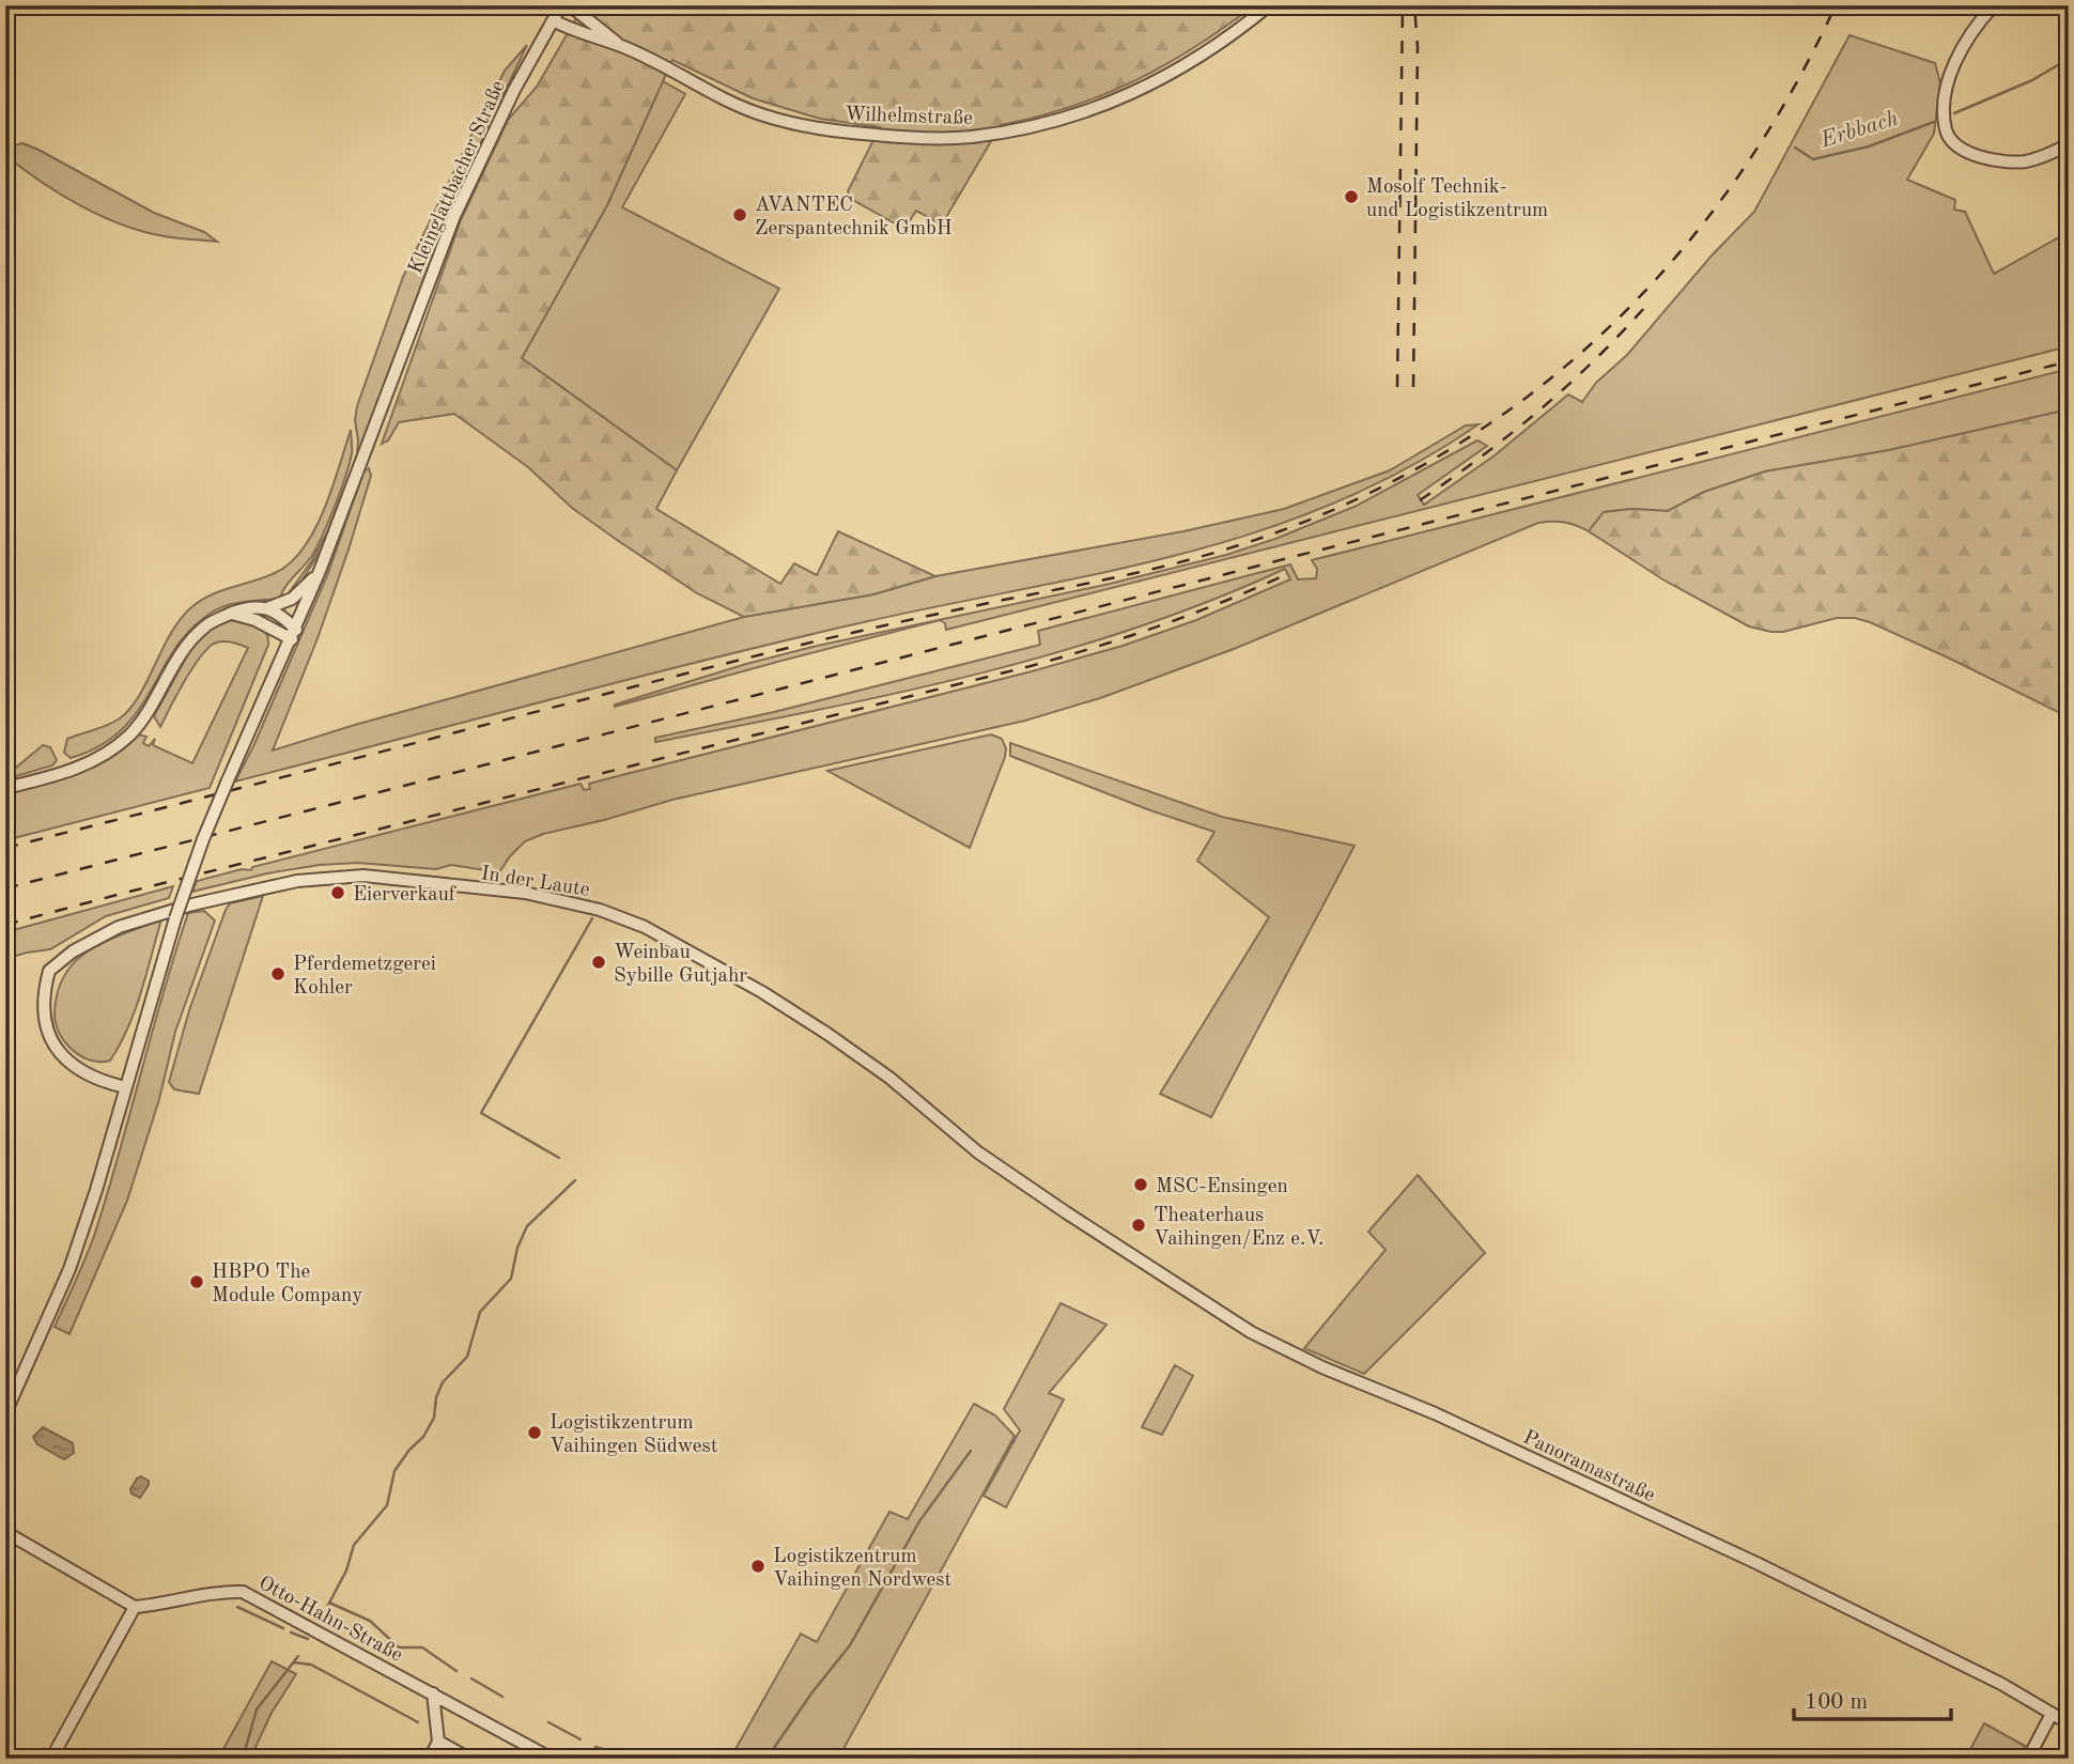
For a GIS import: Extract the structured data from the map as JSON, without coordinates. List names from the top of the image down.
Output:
{
  "streets": {
    "street": [
      "Wilhelmstraße",
      "Kleinglattbacher Straße",
      "In der Laute",
      "Panoramastraße",
      "Otto-Hahn-Straße"
    ]
  },
  "crossings": [
    ["Wilhelmstraße", "Kleinglattbacher Straße"],
    ["Kleinglattbacher Straße", "In der Laute"],
    ["In der Laute", "Panoramastraße"]
  ],
  "water": ["Erbbach"],
  "places": [
    "Mosolf Technik- und Logistikzentrum",
    "AVANTEC Zerspantechnik GmbH",
    "Eierverkauf",
    "Weinbau Sybille Gutjahr",
    "Pferdemetzgerei Kohler",
    "MSC-Ensingen",
    "Theaterhaus Vaihingen/Enz e.V.",
    "HBPO The Module Company",
    "Logistikzentrum Vaihingen Südwest",
    "Logistikzentrum Vaihingen Nordwest"
  ],
  "scale_bar": "100 m"
}
